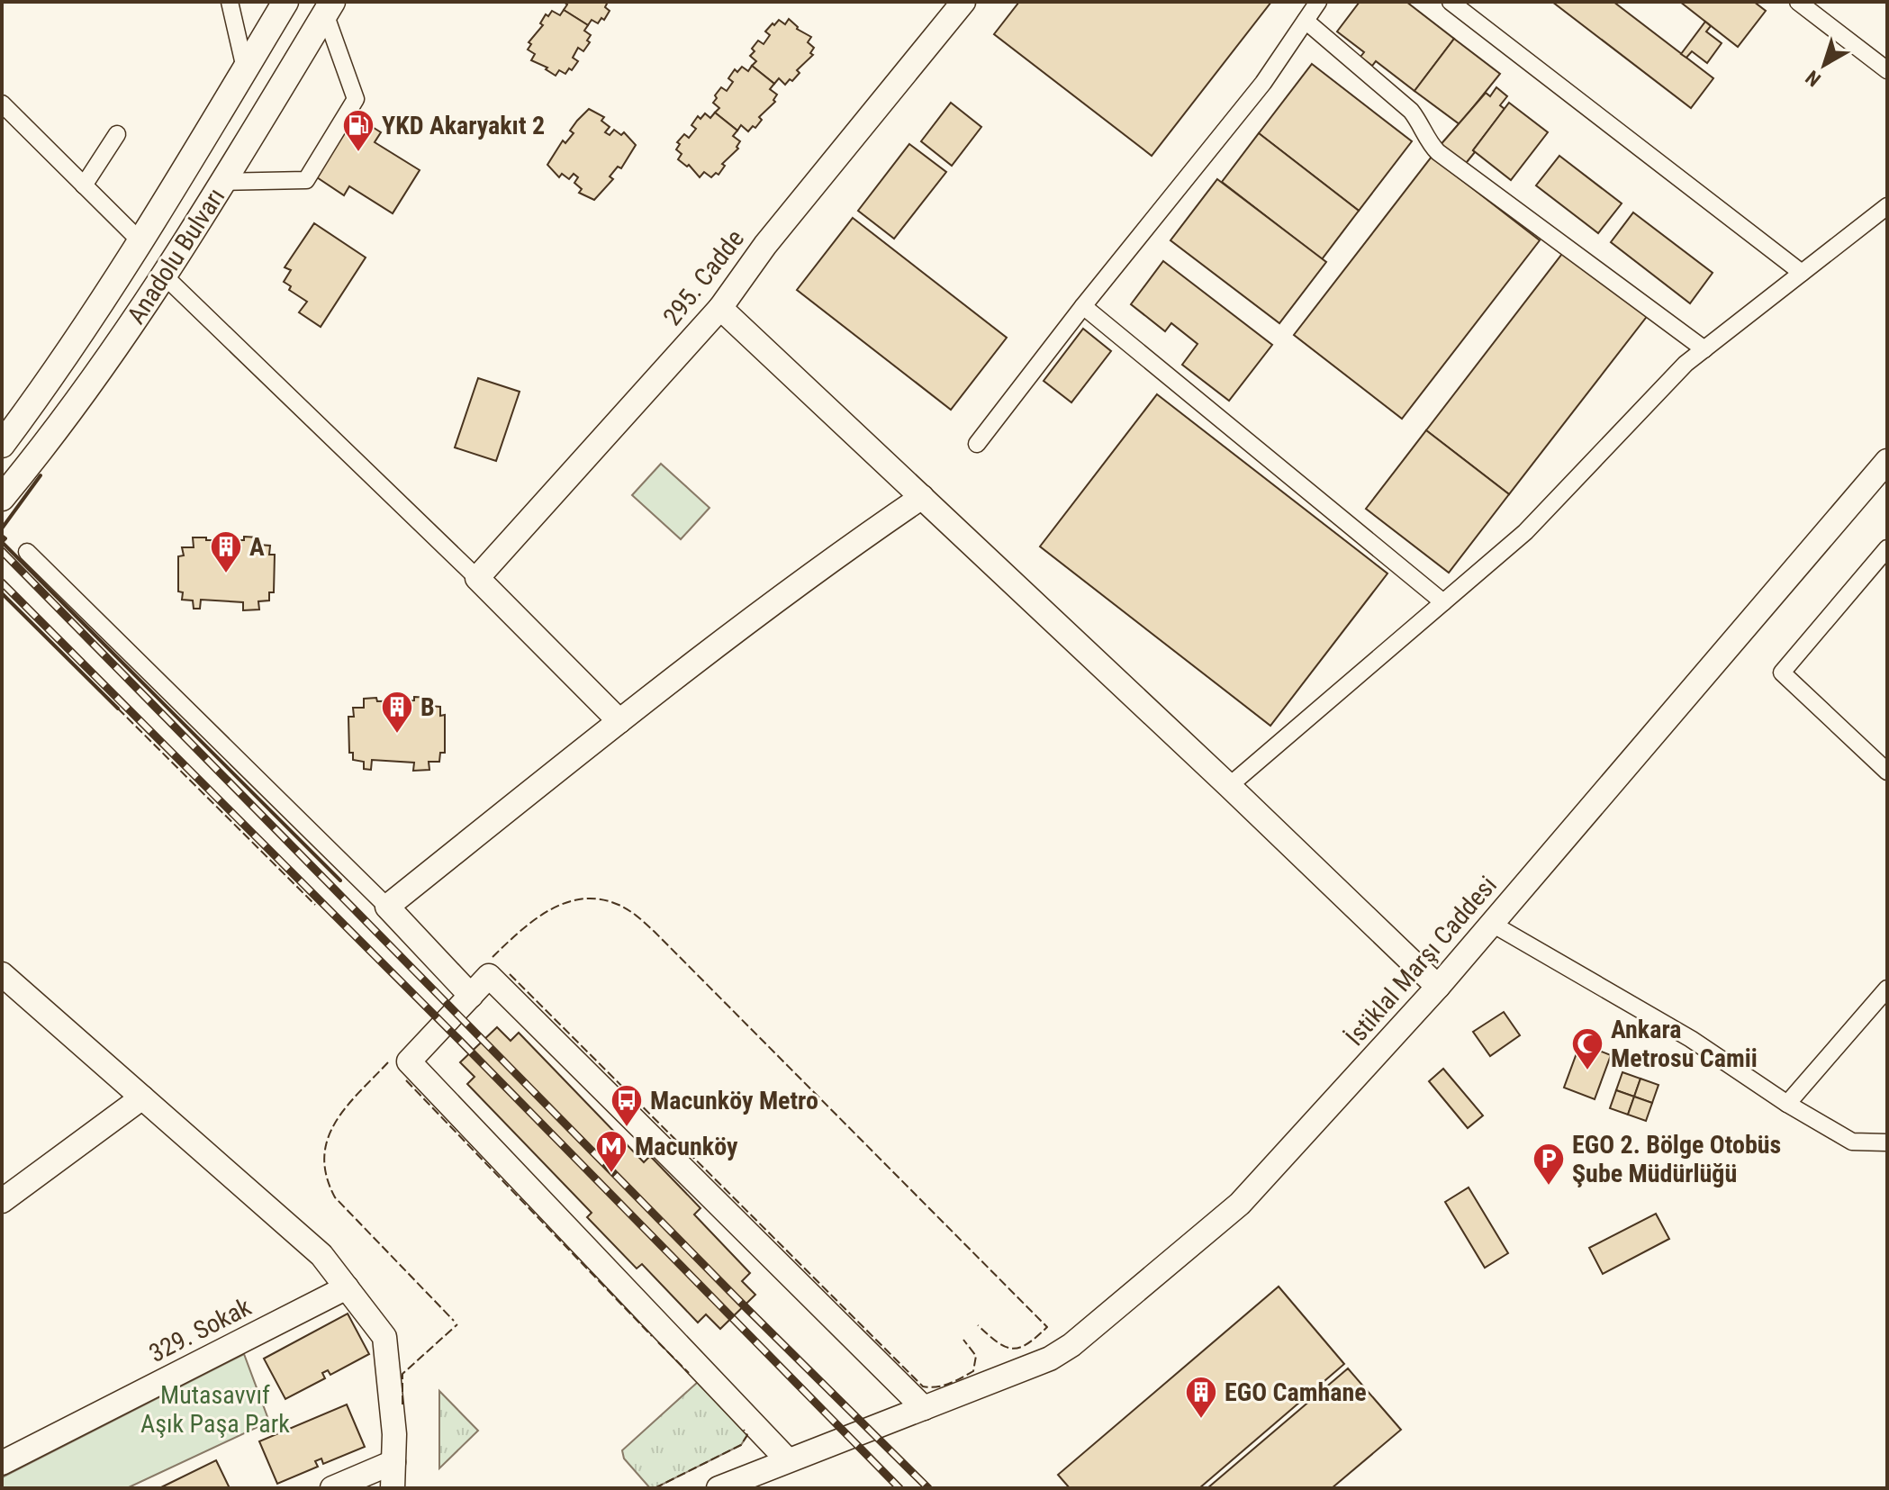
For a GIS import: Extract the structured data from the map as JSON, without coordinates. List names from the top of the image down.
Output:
{
  "streets": {
    "main road": ["Anadolu Bulvarı"],
    "street": ["295. Cadde", "İstiklal Marşı Caddesi", "329. Sokak"]
  },
  "parks": ["Mutasavvıf Aşık Paşa Park"],
  "places": {
    "fuel station": ["YKD Akaryakıt 2"],
    "building": ["A", "B", "EGO Camhane"],
    "mosque": ["Ankara Metrosu Camii"],
    "bus stop": ["Macunköy Metro"],
    "metro station": ["Macunköy"],
    "parking": ["EGO 2. Bölge Otobüs Şube Müdürlüğü"]
  },
  "north": "bottom left"
}
